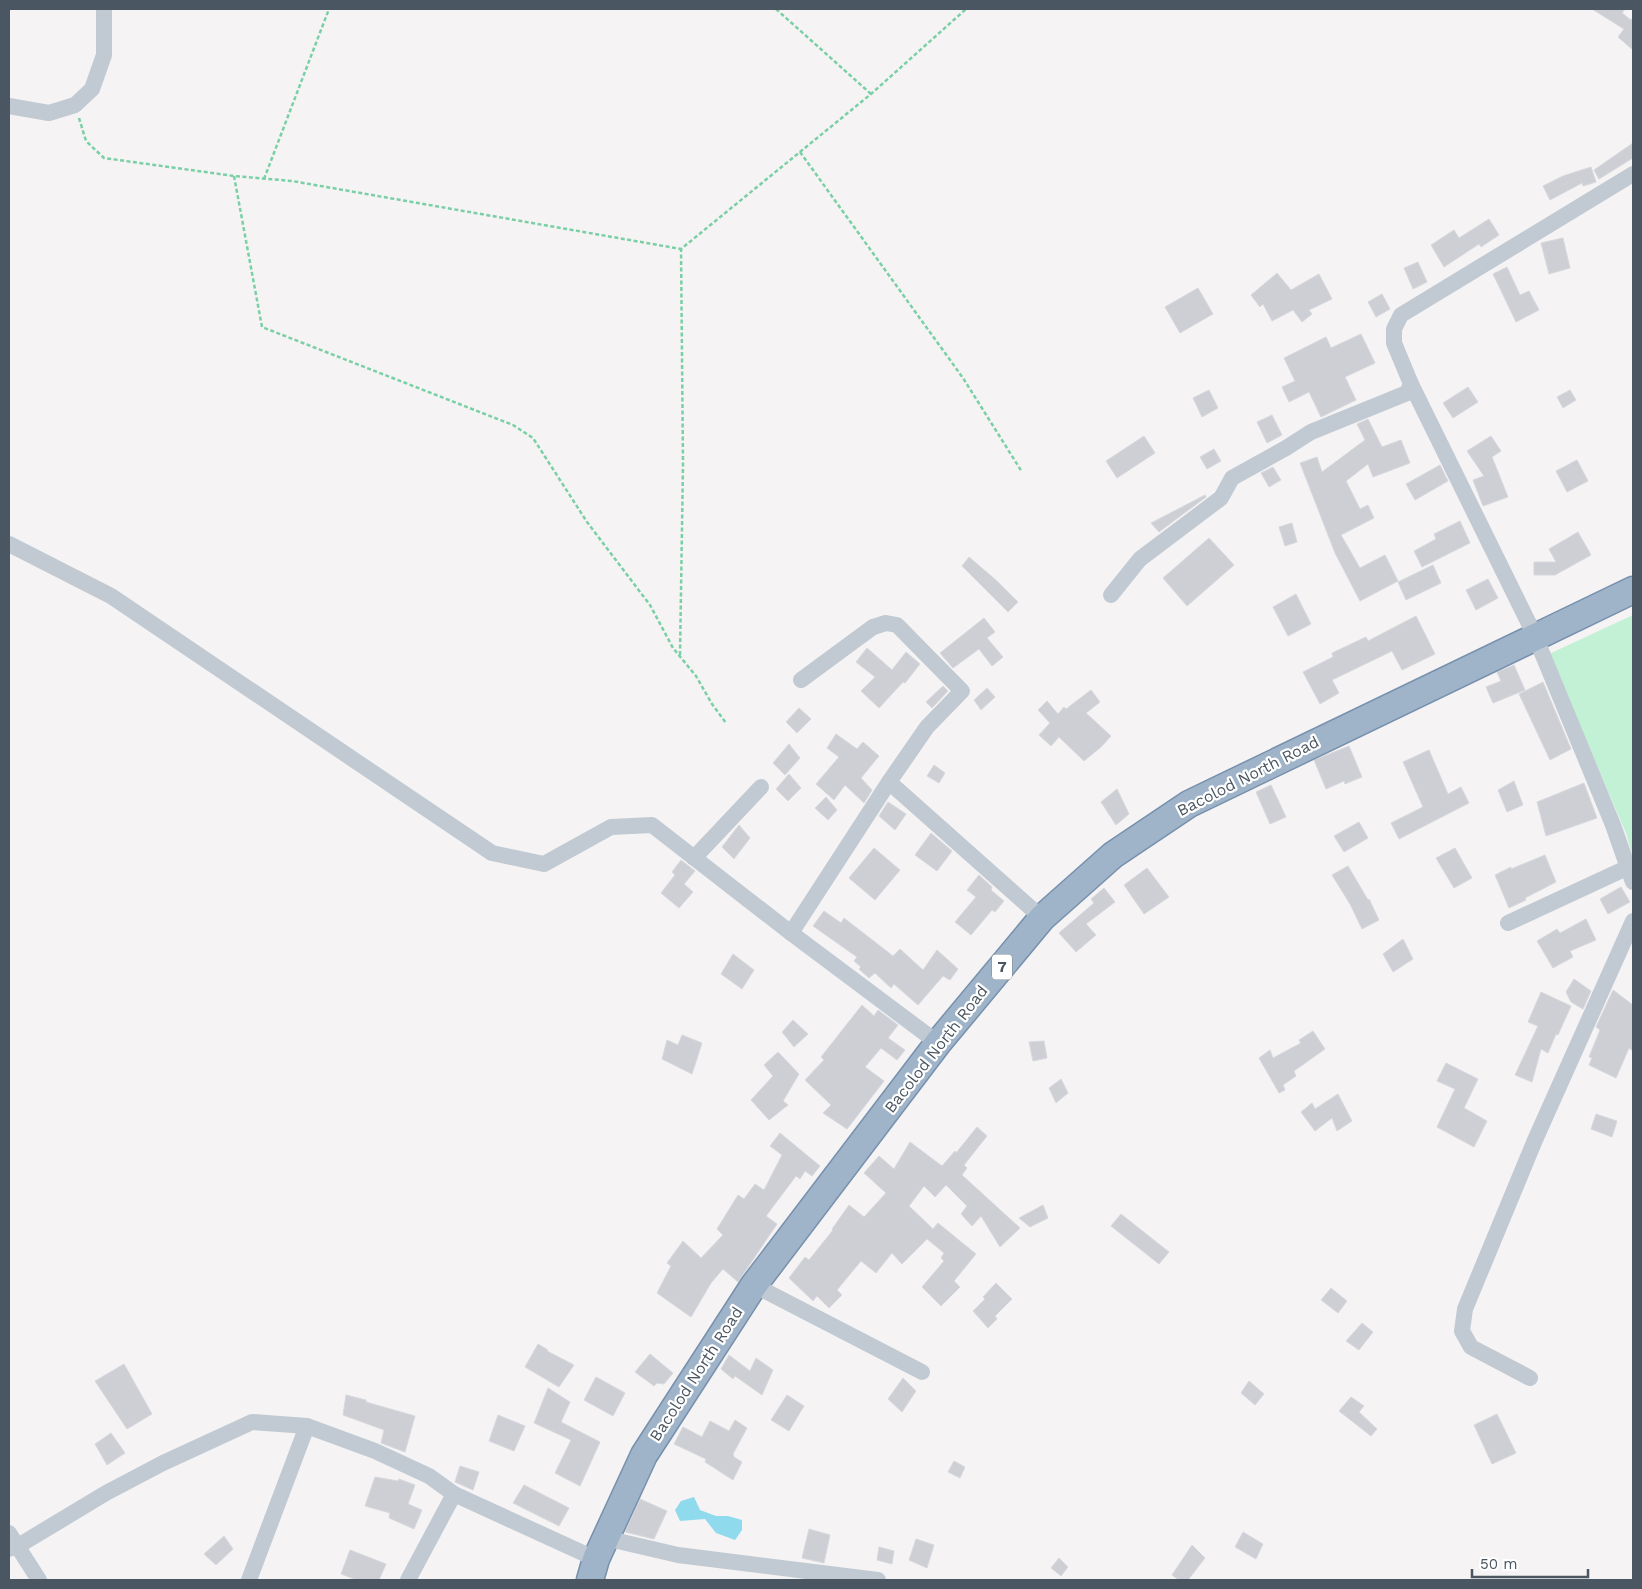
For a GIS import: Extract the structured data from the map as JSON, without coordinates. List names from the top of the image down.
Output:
{
  "streets": {
    "highway": ["Bacolod North Road", "7"]
  },
  "scale_bar": "50 m"
}
